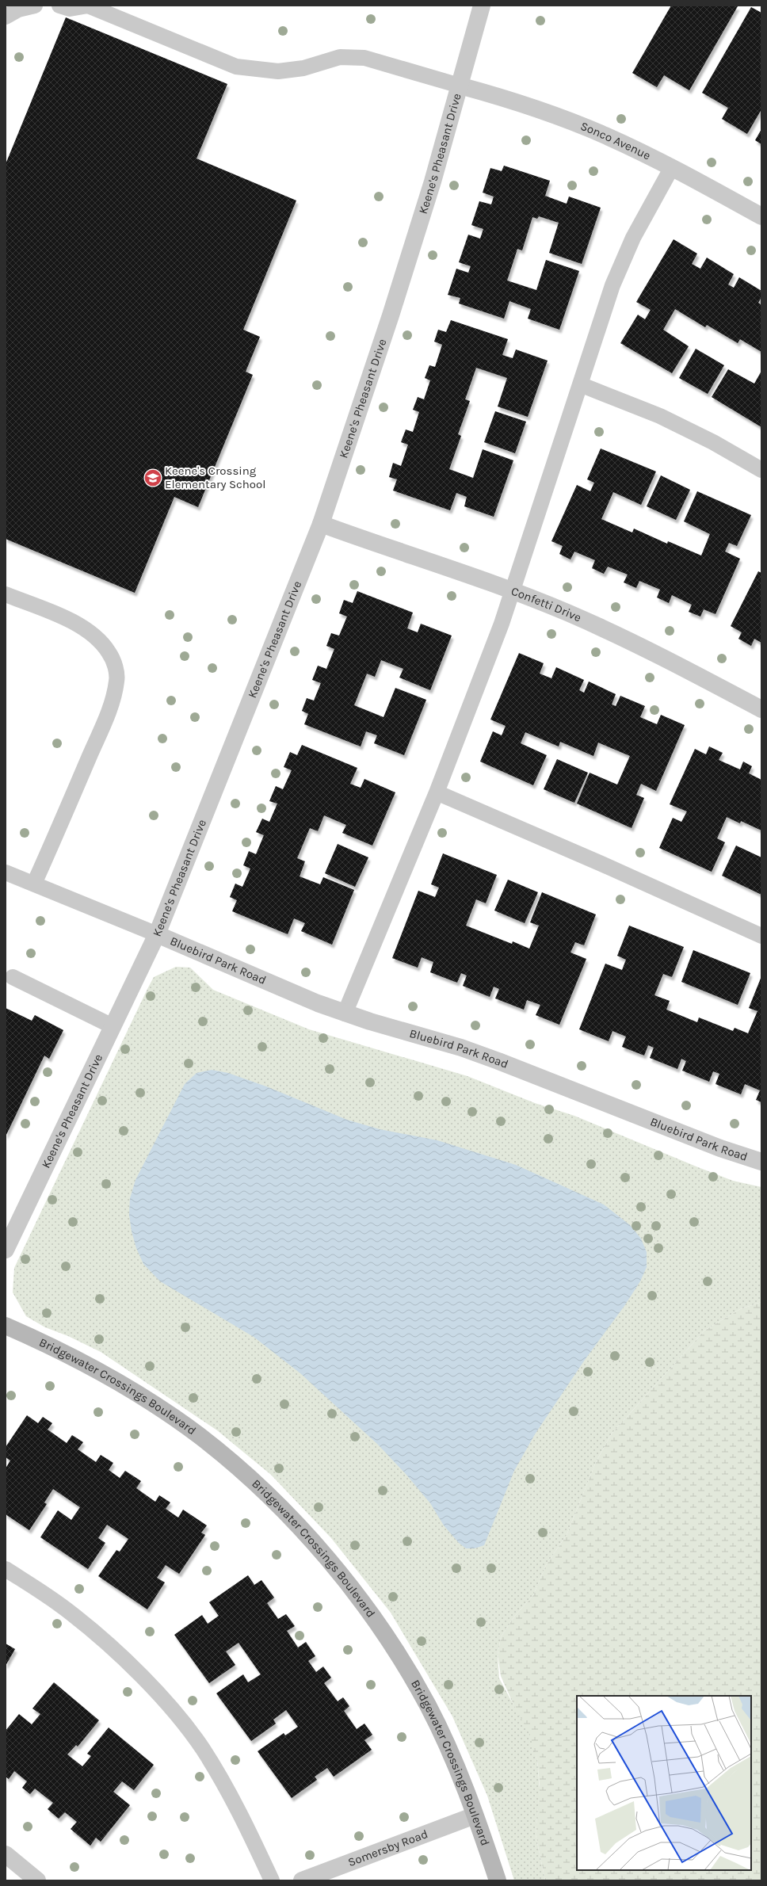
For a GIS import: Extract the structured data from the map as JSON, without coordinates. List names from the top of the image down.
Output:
{
  "streets": {
    "street": [
      "Sonco Avenue",
      "Keene's Pheasant Drive",
      "Confetti Drive",
      "Bluebird Park Road",
      "Bridgewater Crossings Boulevard",
      "Somersby Road"
    ]
  },
  "crossings": [
    ["Sonco Avenue", "Keene's Pheasant Drive"],
    ["Keene's Pheasant Drive", "Confetti Drive"],
    ["Keene's Pheasant Drive", "Bluebird Park Road"],
    ["Bridgewater Crossings Boulevard", "Somersby Road"]
  ],
  "places": {
    "school or university": ["Keene's Crossing Elementary School"]
  }
}
